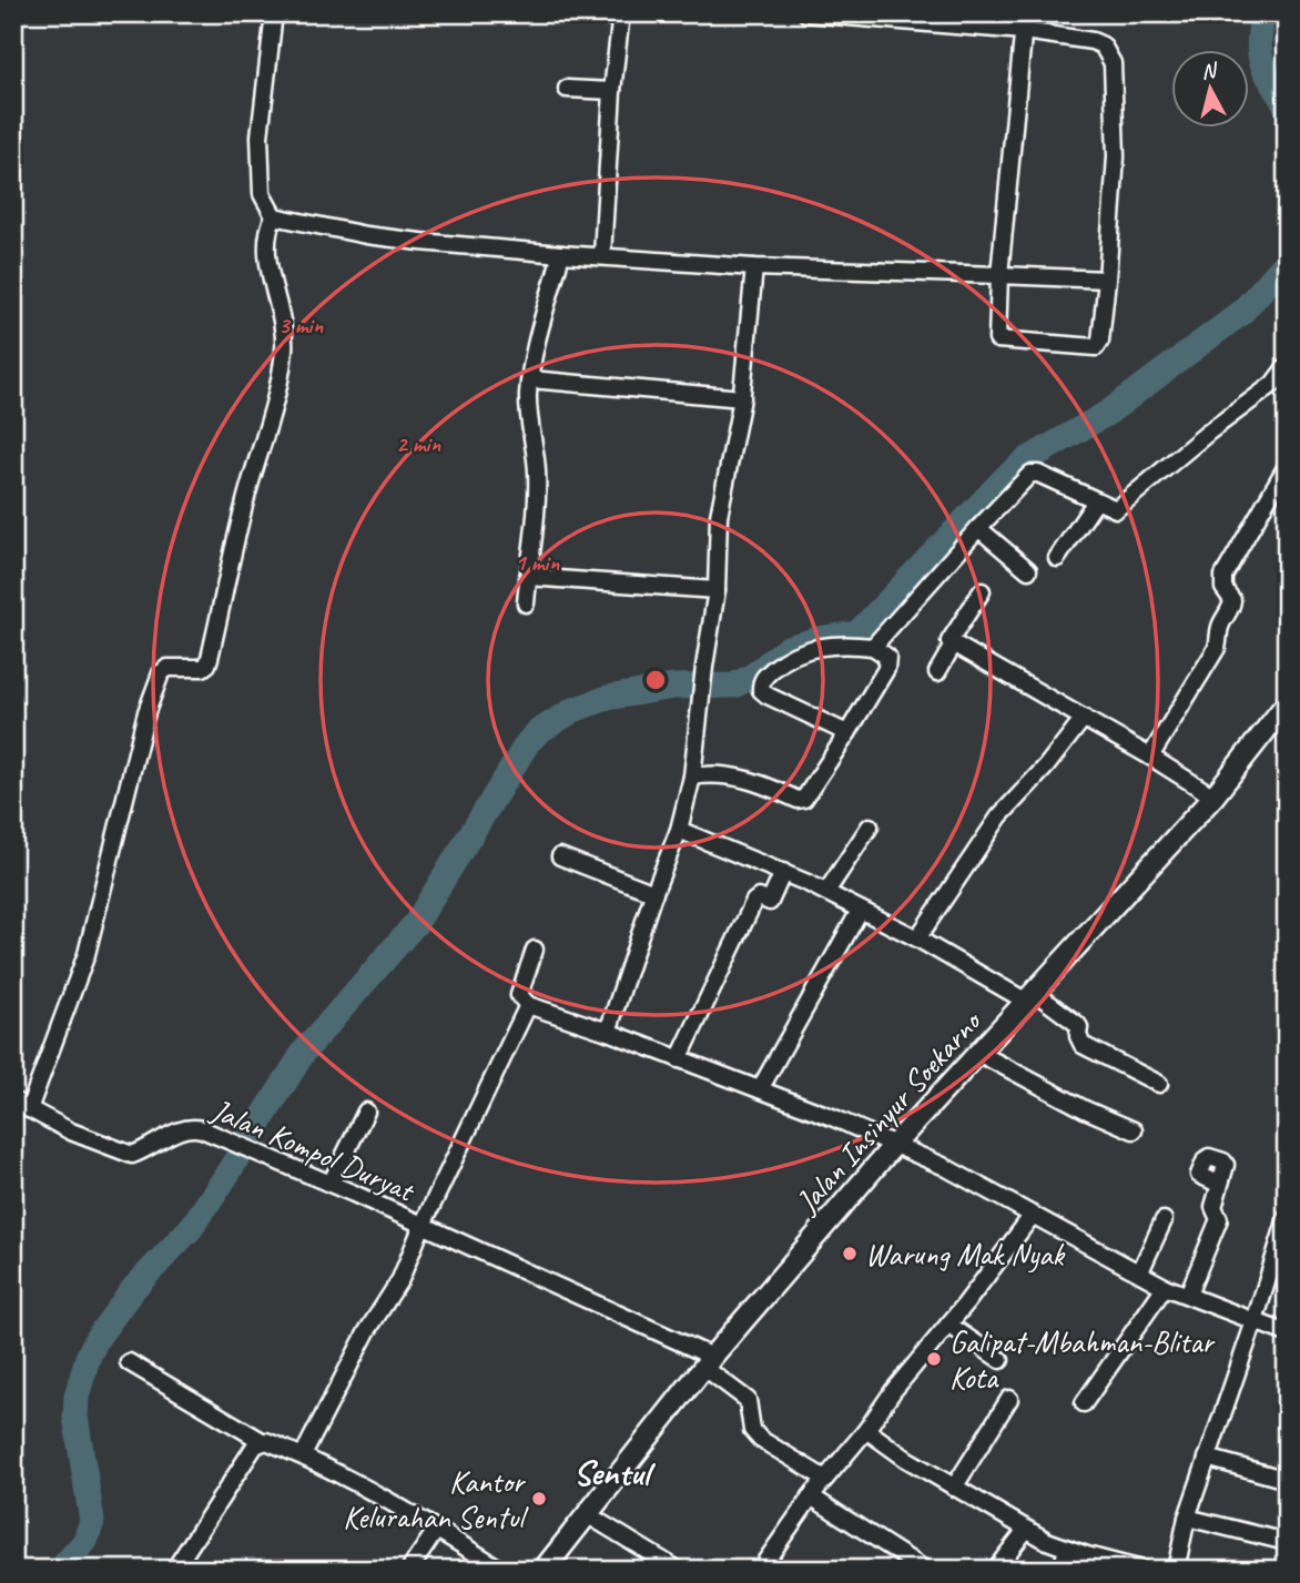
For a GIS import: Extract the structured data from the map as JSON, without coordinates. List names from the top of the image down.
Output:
{
  "streets": {
    "main road": ["Jalan Insinyur Soekarno"],
    "street": ["Jalan Kompol Duryat"]
  },
  "crossings": [
    ["Jalan Insinyur Soekarno", "Jalan Kompol Duryat"]
  ],
  "districts": ["Sentul"],
  "places": ["Warung Mak Nyak", "Galipat-Mbahman-Blitar Kota", "Kantor Kelurahan Sentul"],
  "north": "top",
  "rings": ["3 min", "2 min", "1 min"]
}
